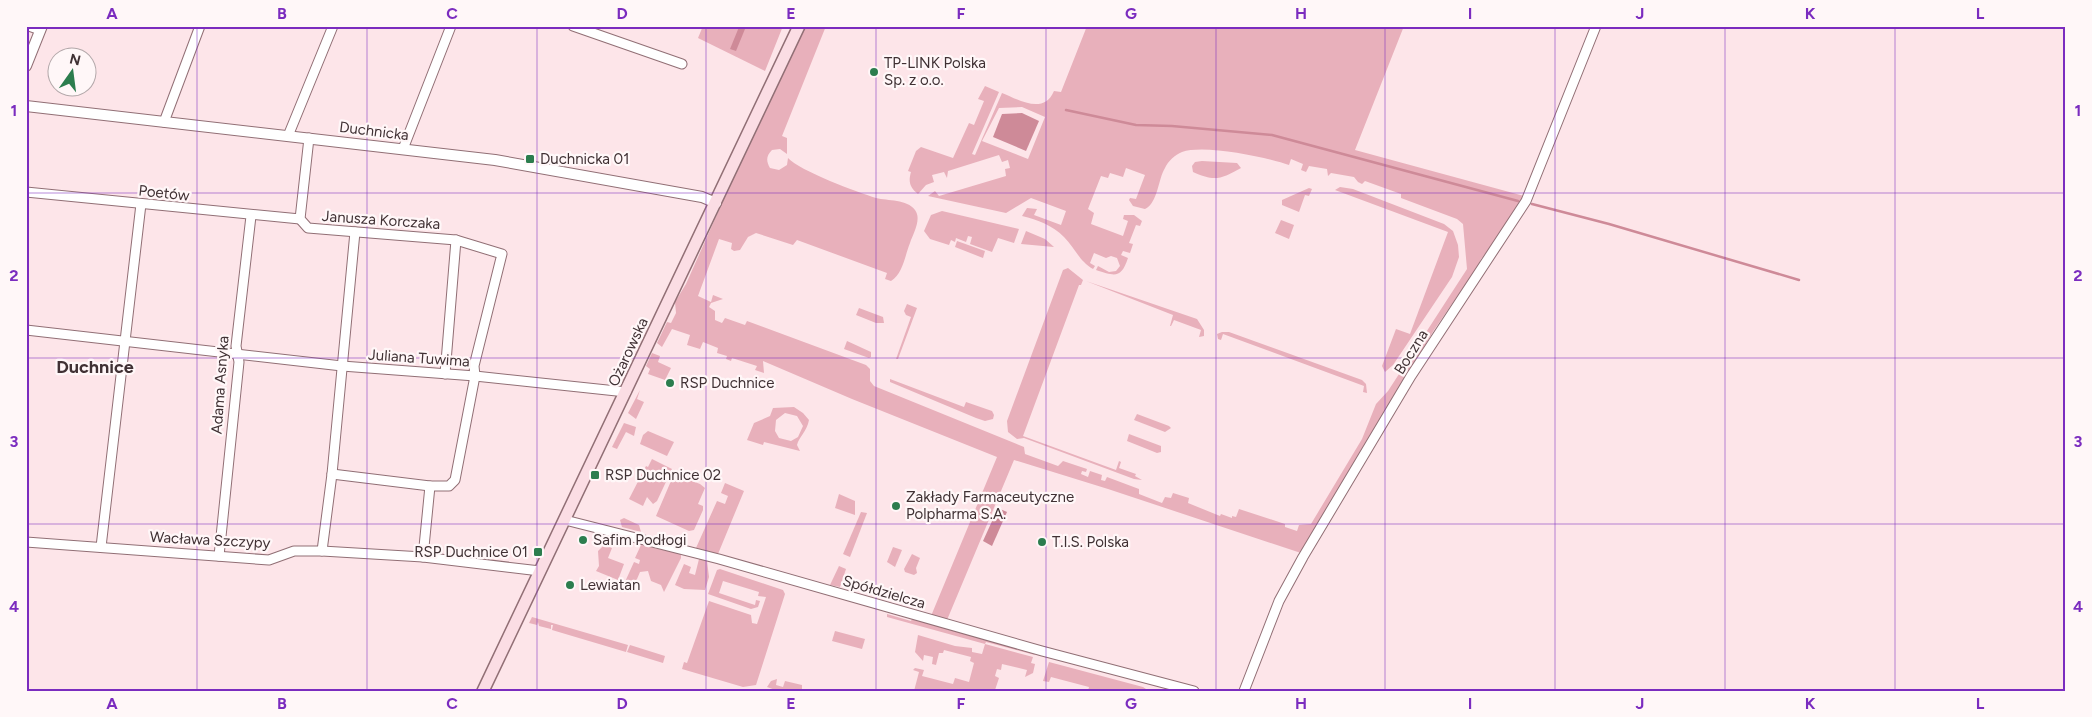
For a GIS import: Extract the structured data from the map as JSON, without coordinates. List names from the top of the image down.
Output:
{
  "streets": {
    "main road": ["Ożarowska"],
    "street": [
      "Duchnicka",
      "Poetów",
      "Janusza Korczaka",
      "Boczna",
      "Juliana Tuwima",
      "Adama Asnyka",
      "Wacława Szczypy",
      "Spółdzielcza"
    ]
  },
  "crossings": [
    ["Duchnicka", "Janusza Korczaka"],
    ["Duchnicka", "Ożarowska"],
    ["Poetów", "Janusza Korczaka"],
    ["Poetów", "Adama Asnyka"],
    ["Janusza Korczaka", "Juliana Tuwima"],
    ["Ożarowska", "Juliana Tuwima"],
    ["Ożarowska", "Wacława Szczypy"],
    ["Ożarowska", "Spółdzielcza"],
    ["Juliana Tuwima", "Adama Asnyka"],
    ["Adama Asnyka", "Wacława Szczypy"]
  ],
  "districts": ["Duchnice"],
  "places": {
    "other": [
      "TP-LINK Polska Sp. z o.o.",
      "RSP Duchnice",
      "Zakłady Farmaceutyczne Polpharma S.A.",
      "Safim Podłogi",
      "T.I.S. Polska",
      "Lewiatan"
    ],
    "transit": ["Duchnicka 01", "RSP Duchnice 02", "RSP Duchnice 01"]
  },
  "north": "top",
  "grid": {
    "columns": [
      "A",
      "B",
      "C",
      "D",
      "E",
      "F",
      "G",
      "H",
      "I",
      "J",
      "K",
      "L"
    ],
    "rows": [
      "1",
      "2",
      "3",
      "4"
    ]
  }
}
